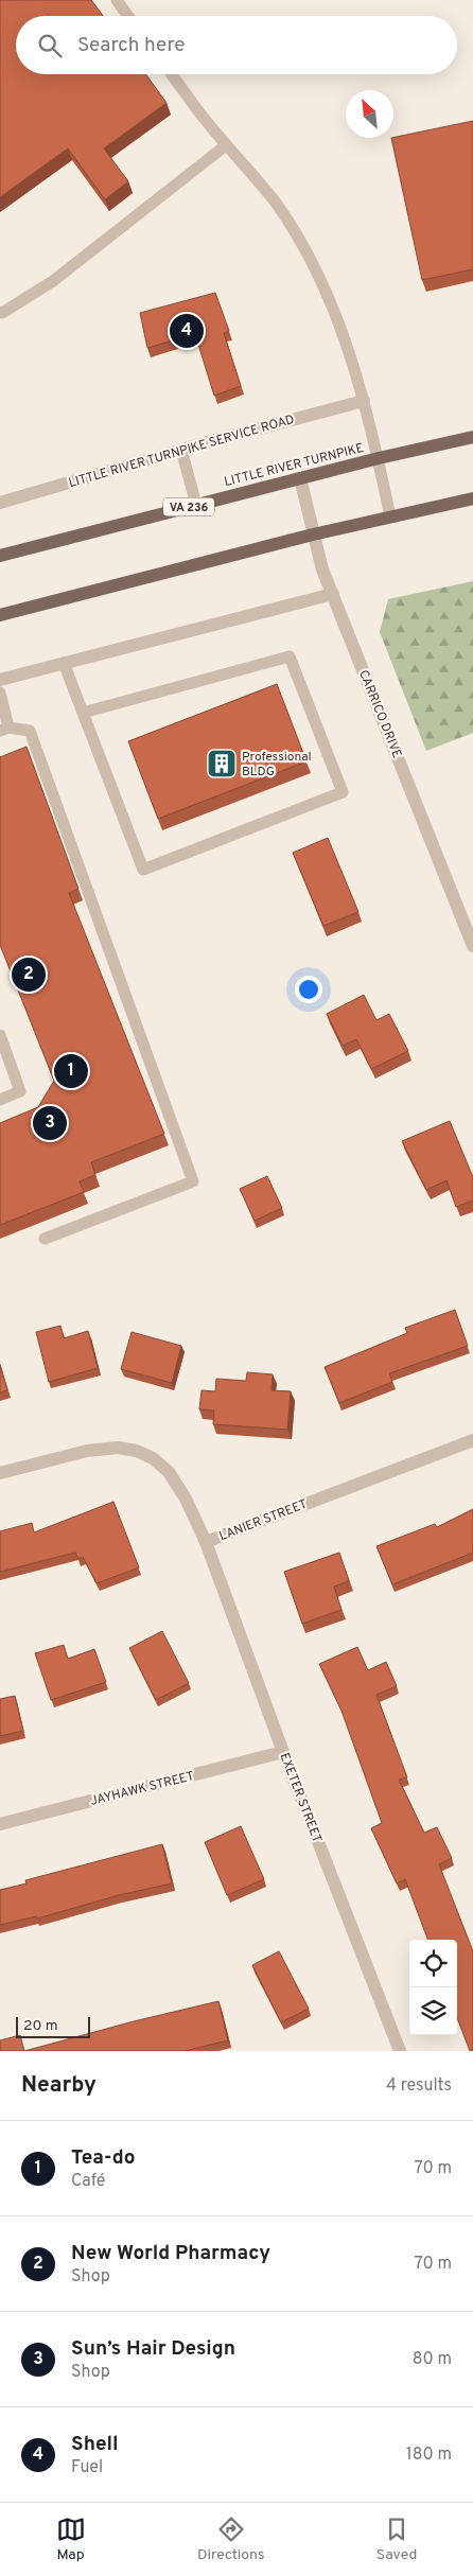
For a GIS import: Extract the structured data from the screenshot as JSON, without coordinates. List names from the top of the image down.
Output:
{
  "streets": {
    "main road": ["LITTLE RIVER TURNPIKE", "VA 236"],
    "street": [
      "LITTLE RIVER TURNPIKE SERVICE ROAD",
      "CARRICO DRIVE",
      "LANIER STREET",
      "JAYHAWK STREET",
      "EXETER STREET"
    ]
  },
  "crossings": [
    ["LITTLE RIVER TURNPIKE", "CARRICO DRIVE"],
    ["LANIER STREET", "EXETER STREET"],
    ["JAYHAWK STREET", "EXETER STREET"]
  ],
  "places": {
    "building": ["Professional BLDG"]
  },
  "scale_bar": "20 m",
  "north": "top left",
  "page": {
    "search": "Search here",
    "pins": [
      "4",
      "2",
      "1",
      "3"
    ],
    "scale": "20 m",
    "heading": ["Nearby", "4 results"],
    "list": [
      {
        "mark": "1",
        "name": "Tea-do",
        "note": "Café",
        "value": "70 m"
      },
      {
        "mark": "2",
        "name": "New World Pharmacy",
        "note": "Shop",
        "value": "70 m"
      },
      {
        "mark": "3",
        "name": "Sun’s Hair Design",
        "note": "Shop",
        "value": "80 m"
      },
      {
        "mark": "4",
        "name": "Shell",
        "note": "Fuel",
        "value": "180 m"
      }
    ],
    "nav": ["Map", "Directions", "Saved"]
  }
}
